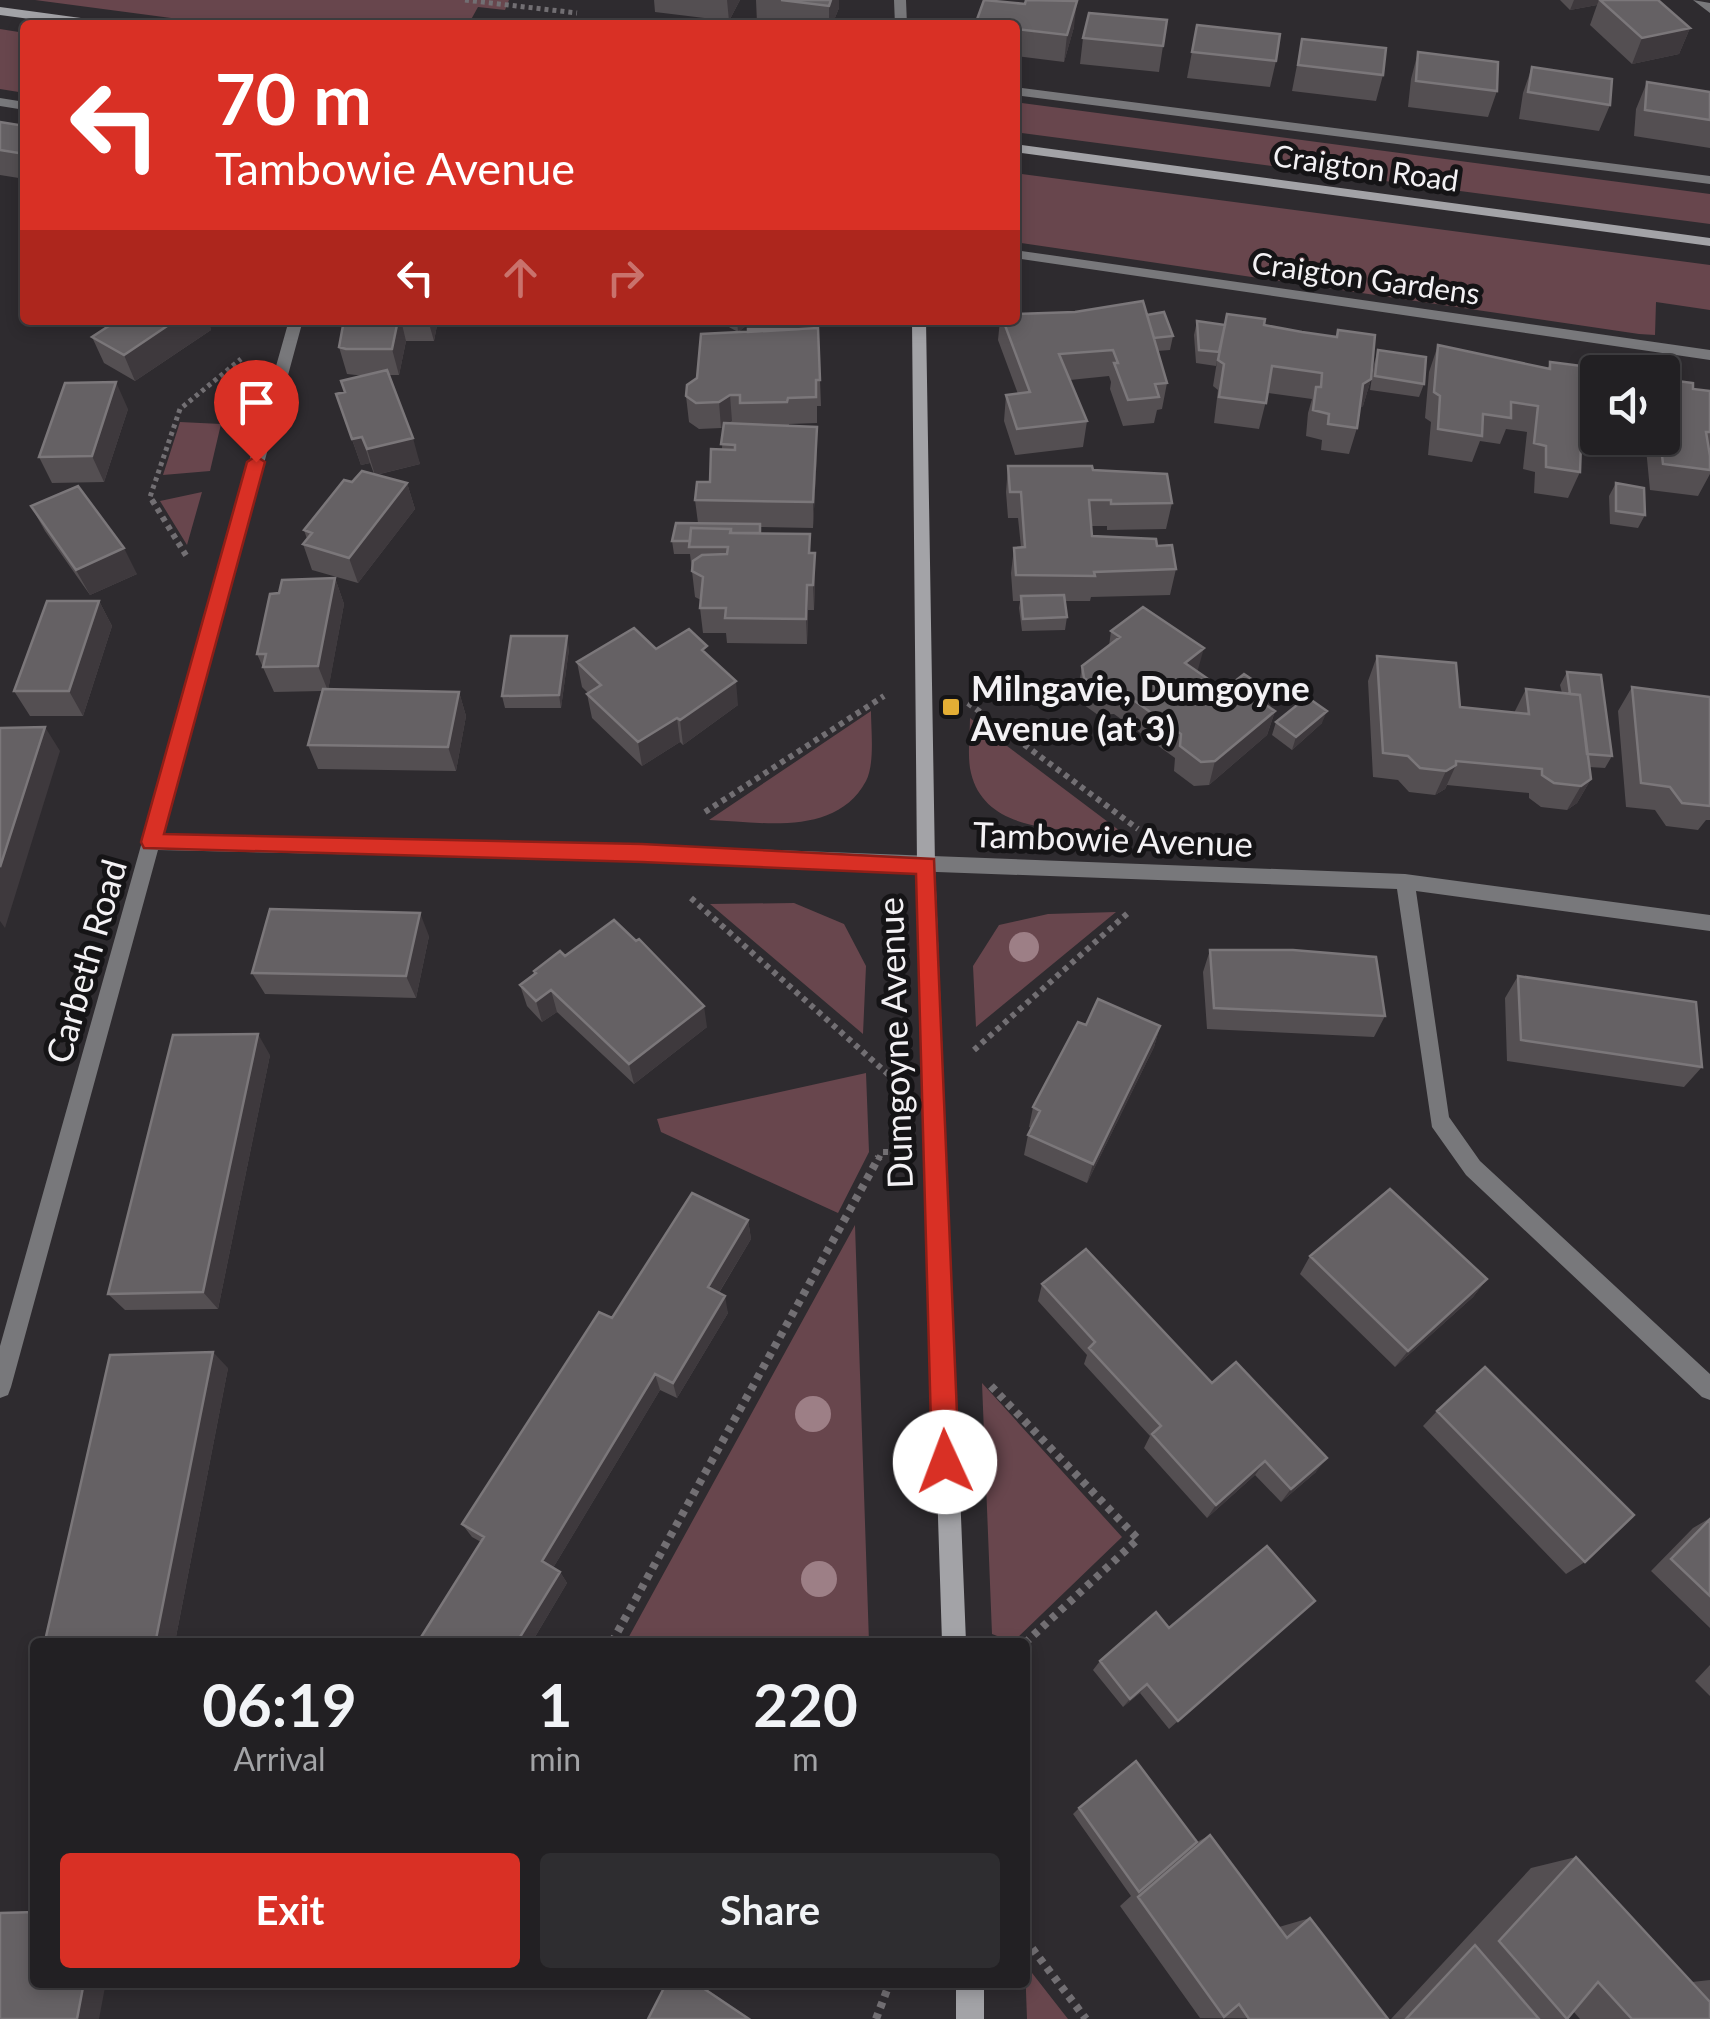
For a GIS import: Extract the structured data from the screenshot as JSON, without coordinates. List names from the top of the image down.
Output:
{
  "streets": {
    "street": [
      "Craigton Road",
      "Craigton Gardens",
      "Tambowie Avenue",
      "Carbeth Road",
      "Dumgoyne Avenue"
    ]
  },
  "crossings": [
    ["Tambowie Avenue", "Carbeth Road"],
    ["Tambowie Avenue", "Dumgoyne Avenue"]
  ],
  "places": {
    "transit": ["Milngavie, Dumgoyne Avenue (at 3)"]
  },
  "page": {
    "turn": ["70 m", "Tambowie Avenue"],
    "eta": [
      "06:19",
      "Arrival",
      "1",
      "min",
      "220",
      "m"
    ],
    "buttons": ["Exit", "Share"]
  }
}
